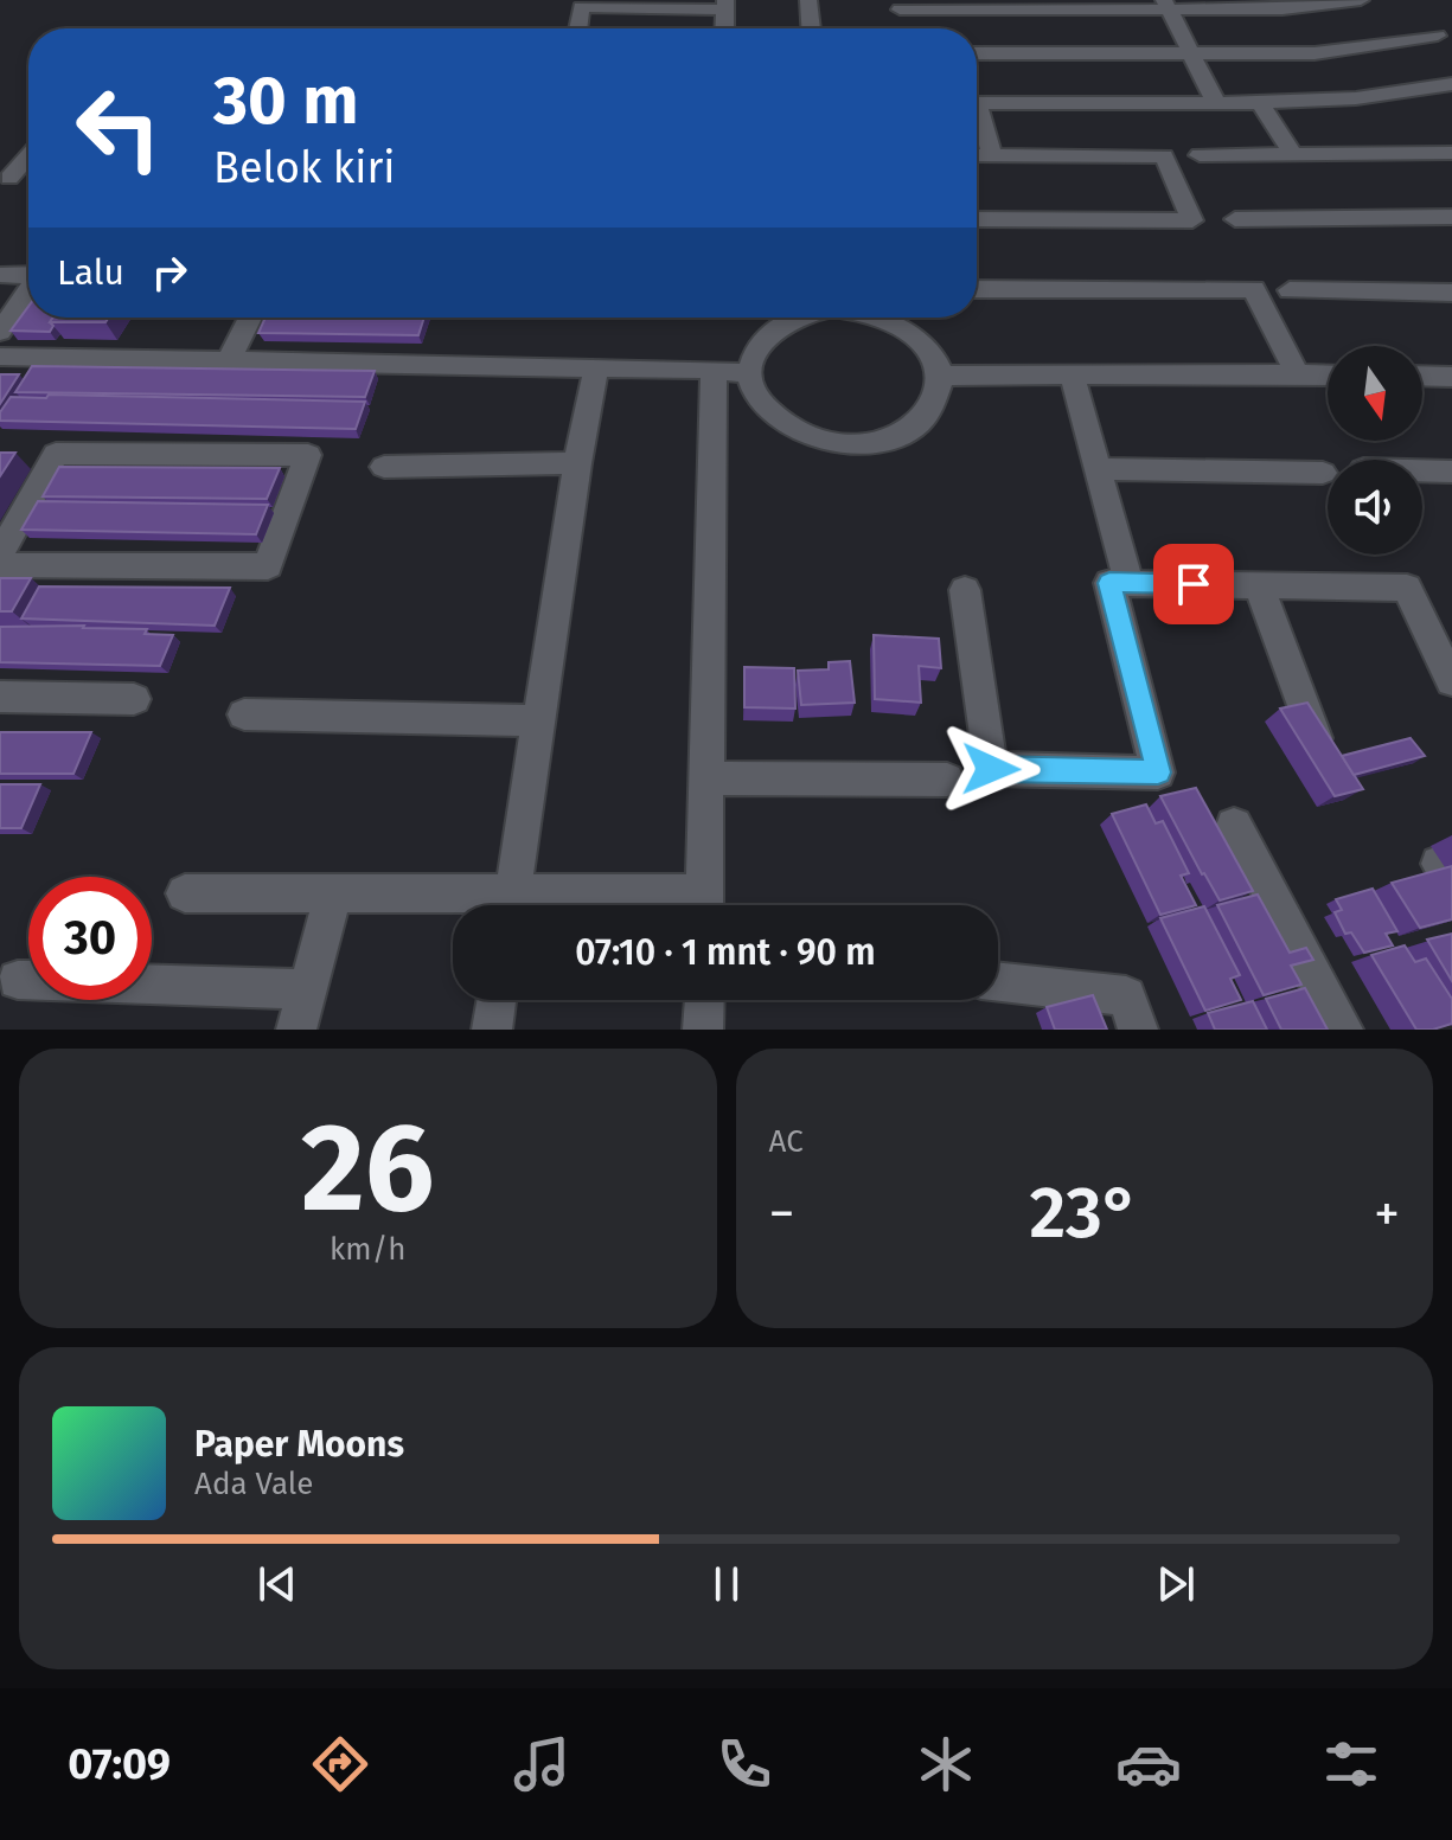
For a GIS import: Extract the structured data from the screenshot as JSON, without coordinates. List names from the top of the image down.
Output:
{
  "north": "bottom",
  "page": {
    "turn": ["30 m", "Belok kiri"],
    "then": "Lalu",
    "limit": "30",
    "trip": "07:10 · 1 mnt · 90 m",
    "tile": [
      ["26", "km/h"],
      "AC"
    ],
    "heat": ["−", "23°", "+"],
    "song": ["Paper Moons", "Ada Vale"],
    "tabs": "07:09"
  }
}
